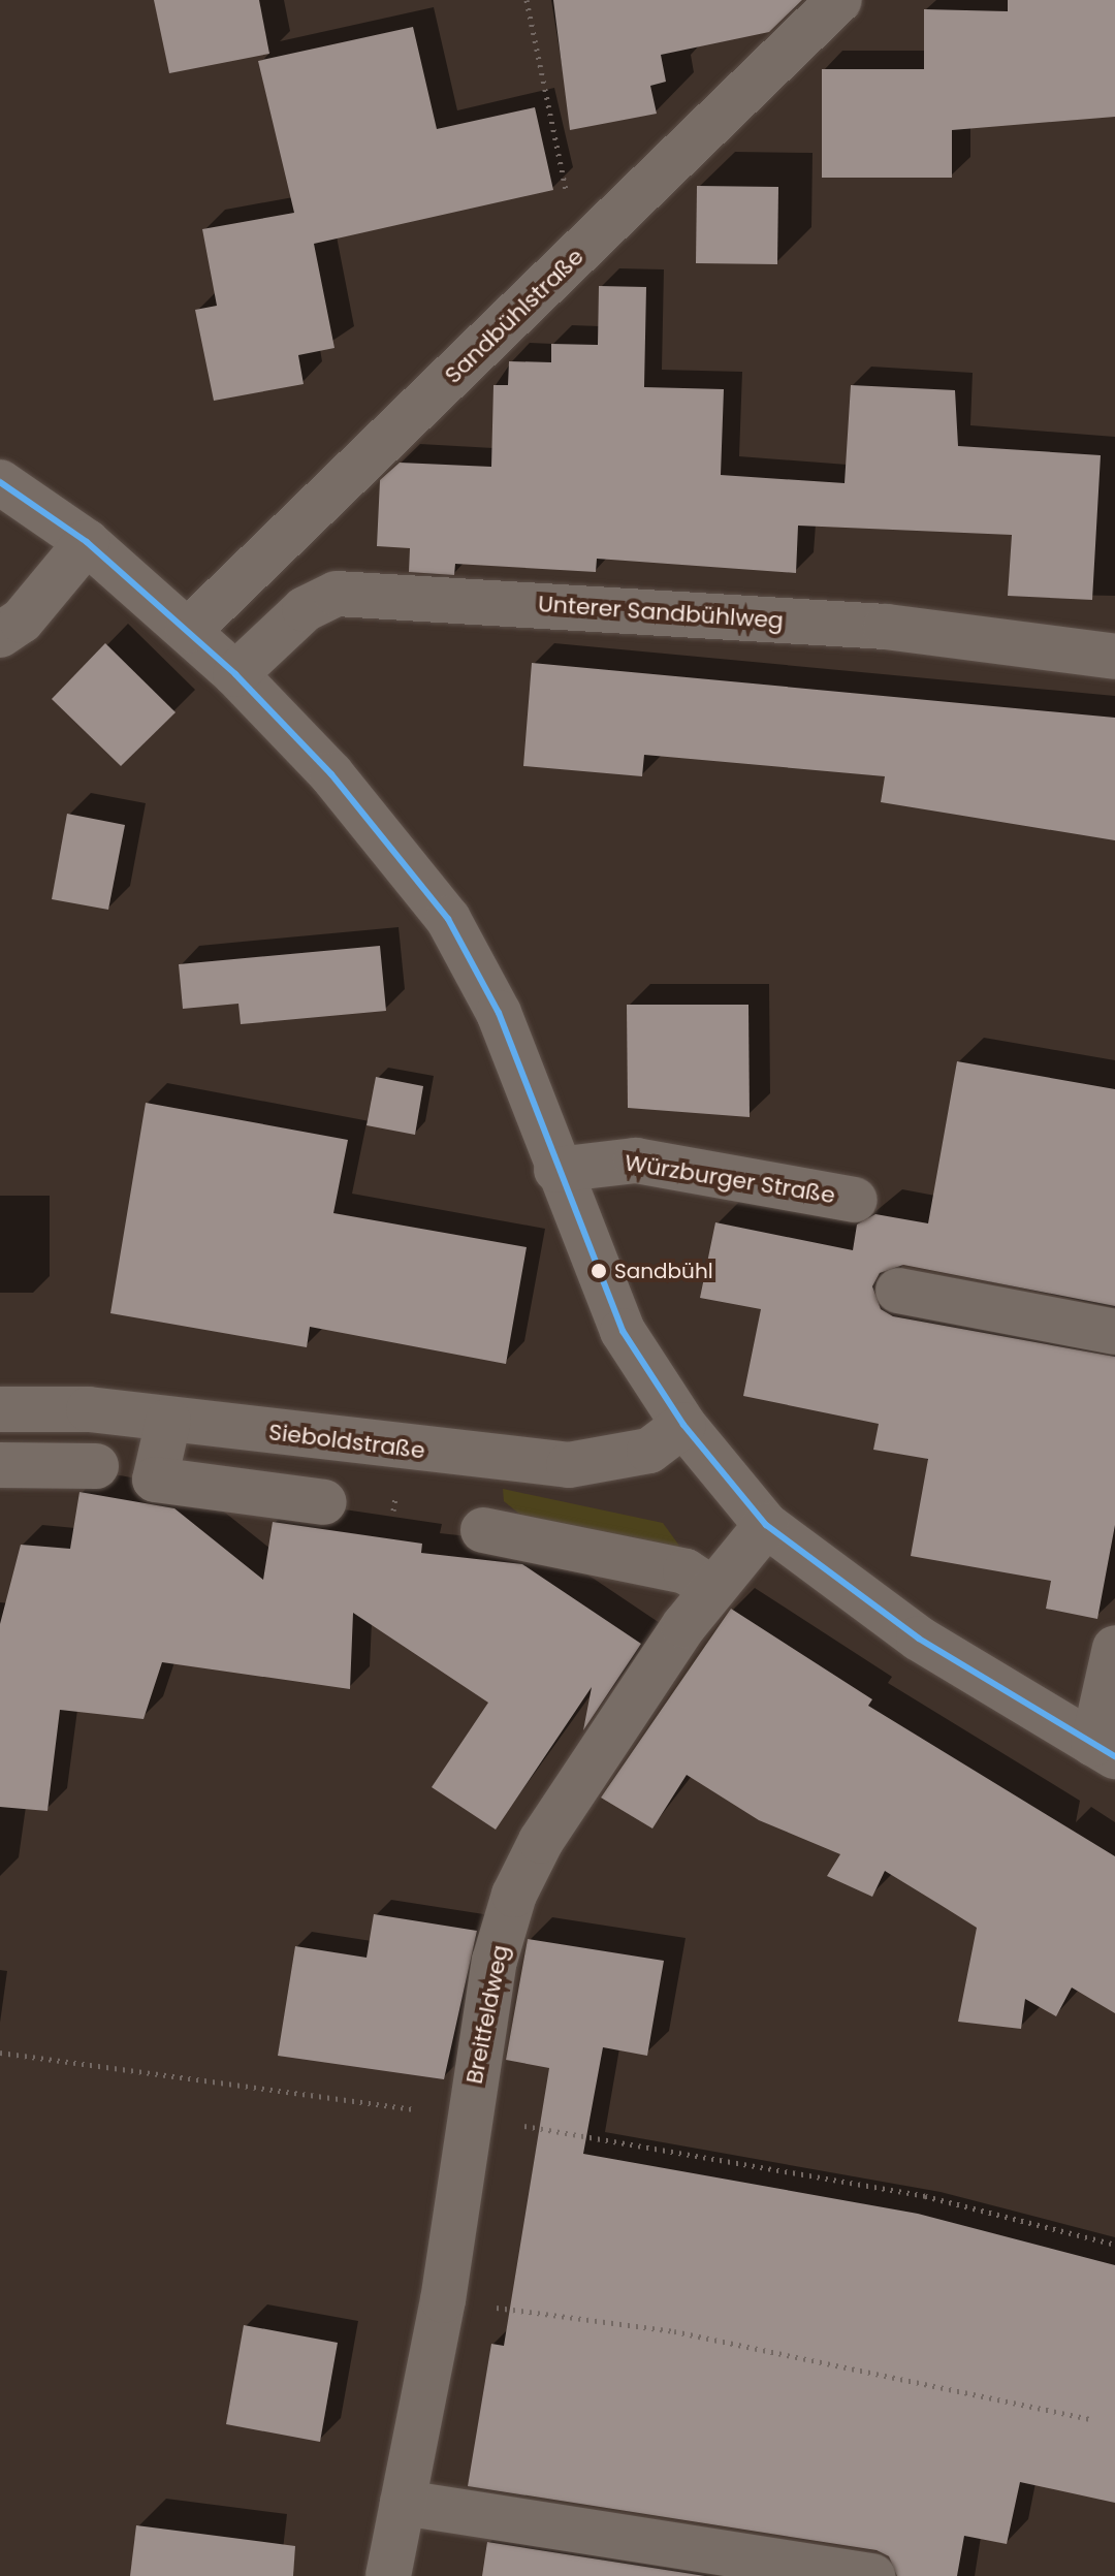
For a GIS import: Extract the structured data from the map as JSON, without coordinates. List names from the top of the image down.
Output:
{
  "streets": {
    "street": [
      "Sandbühlstraße",
      "Unterer Sandbühlweg",
      "Würzburger Straße",
      "Sieboldstraße",
      "Breitfeldweg"
    ]
  },
  "places": ["Sandbühl"]
}
